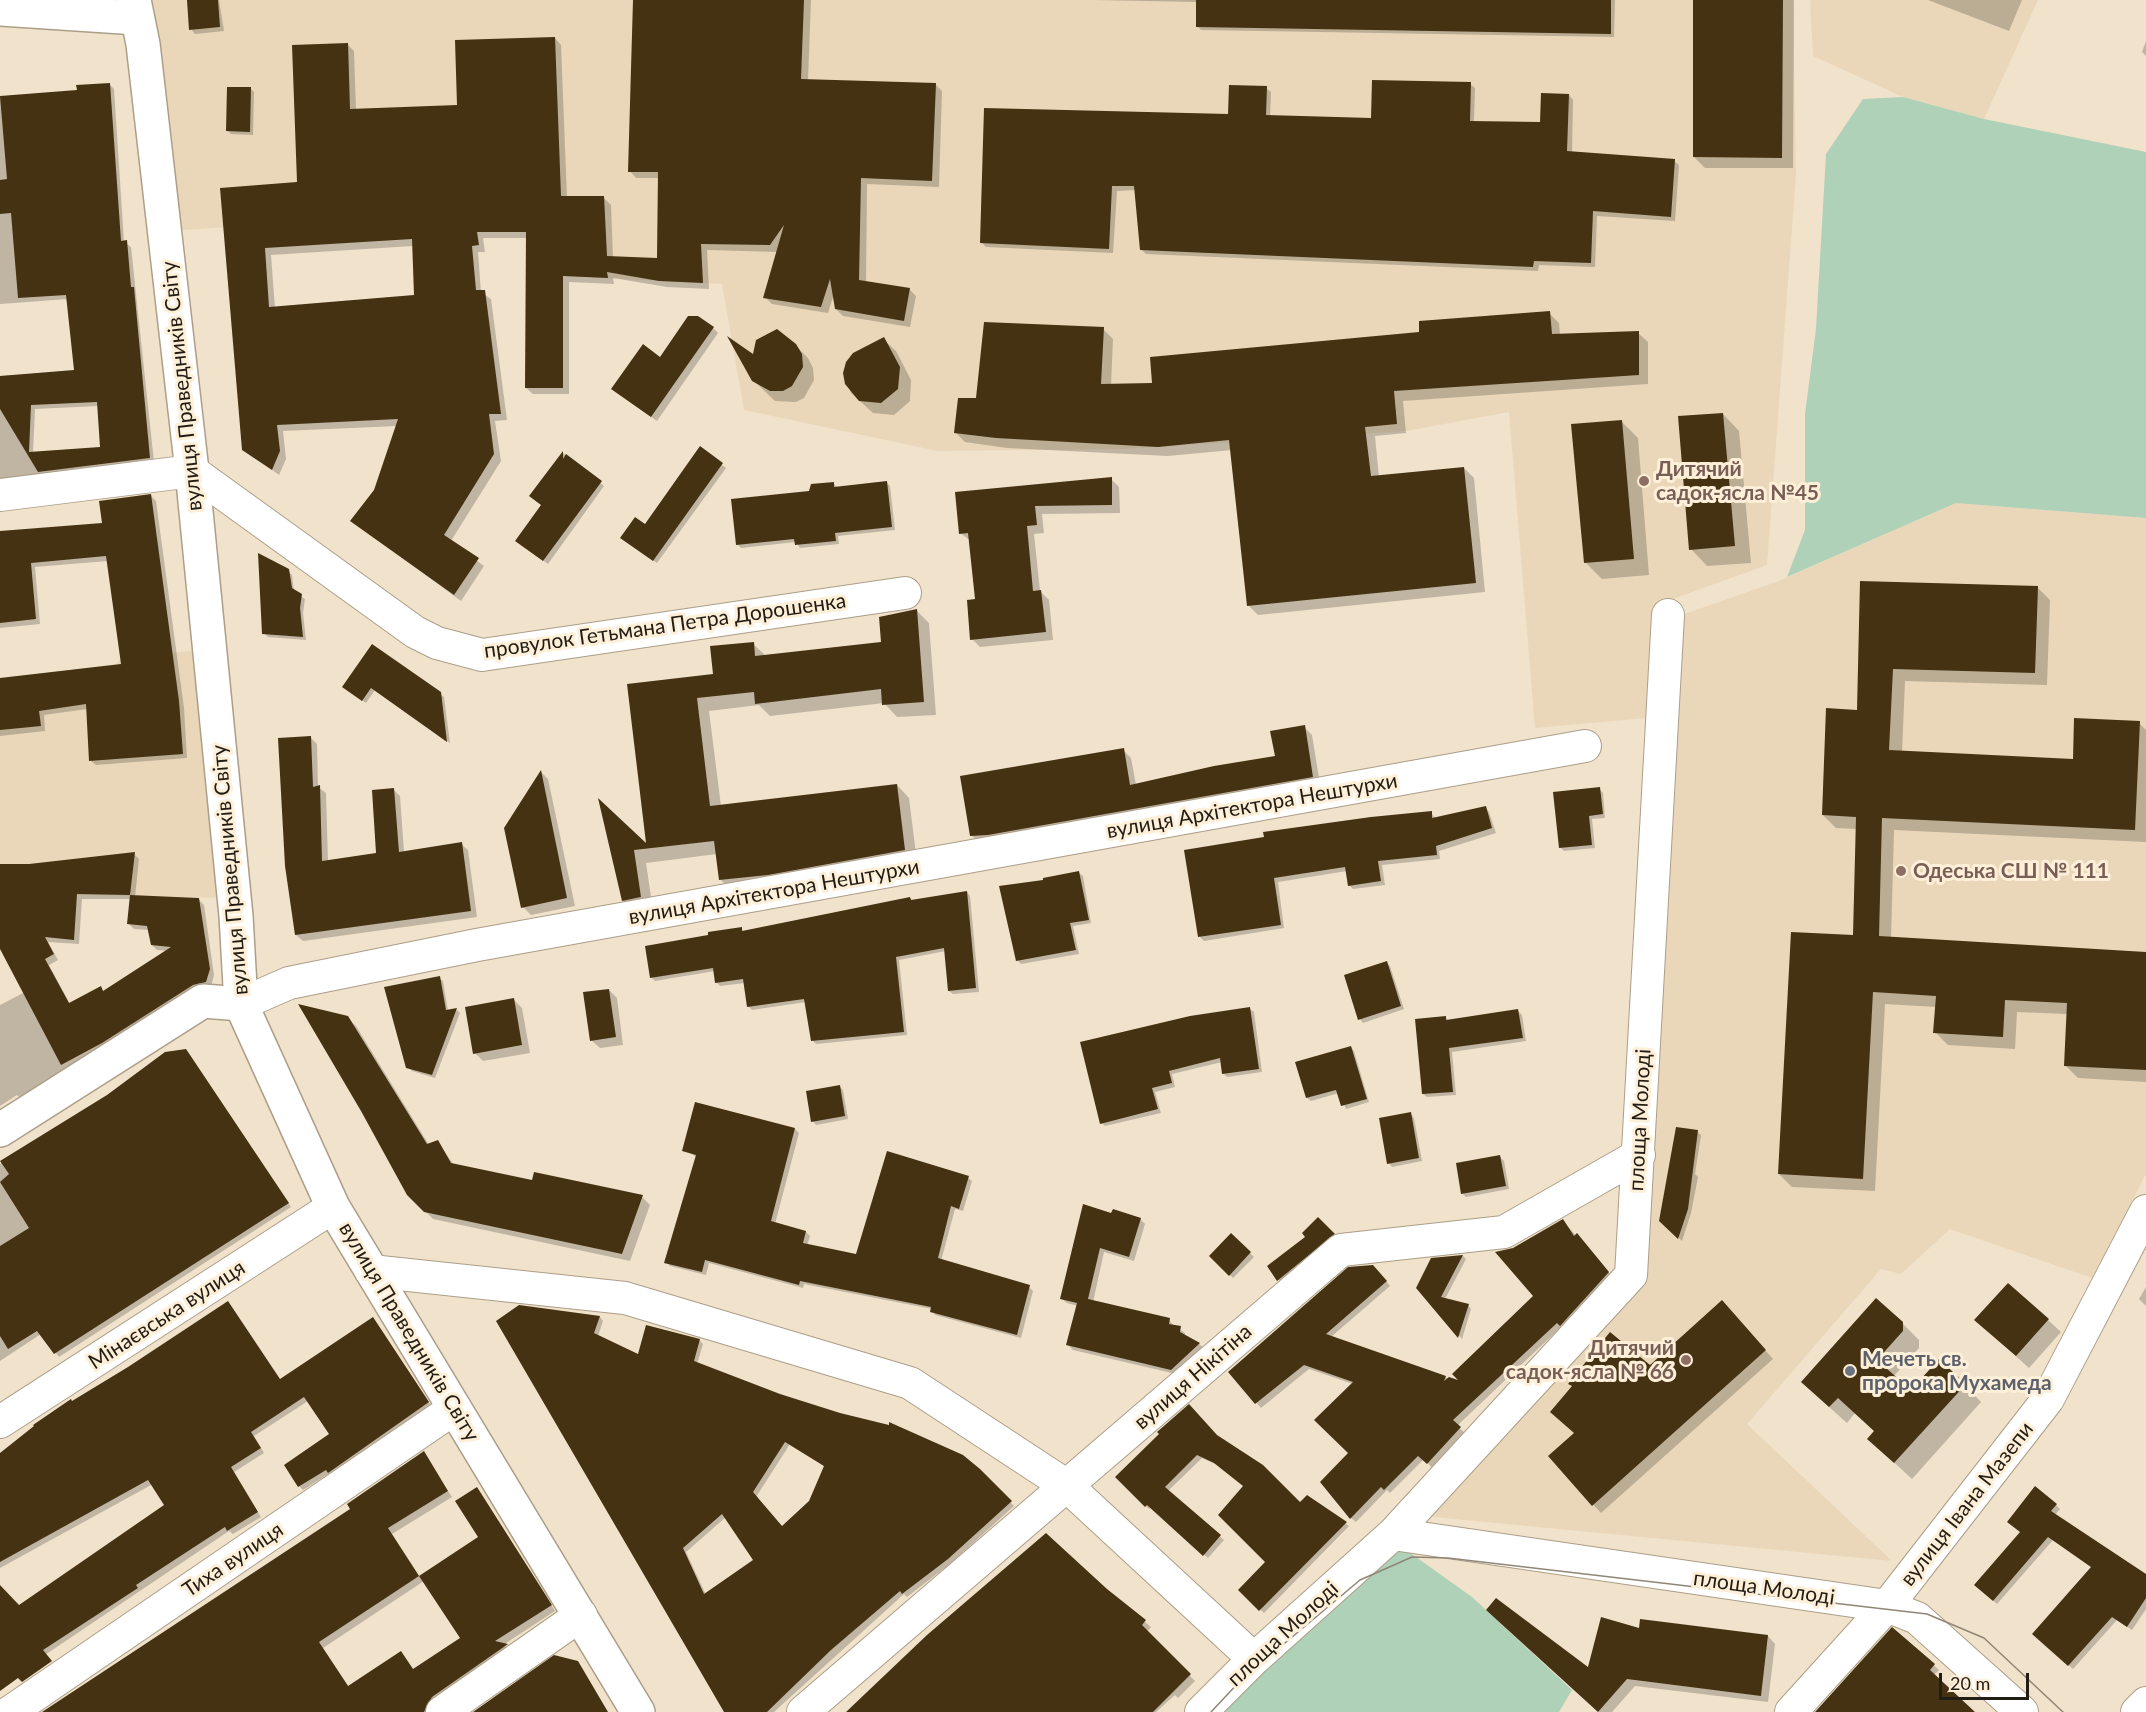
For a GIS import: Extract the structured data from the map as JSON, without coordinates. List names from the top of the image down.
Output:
{
  "streets": {
    "main road": ["вулиця Праведників Світу", "вулиця Архітектора Нештурхи"],
    "street": [
      "провулок Гетьмана Петра Дорошенка",
      "площа Молоді",
      "Мінаєвська вулиця",
      "вулиця Нікітіна",
      "вулиця Івана Мазепи",
      "Тиха вулиця"
    ]
  },
  "crossings": [
    ["вулиця Праведників Світу", "провулок Гетьмана Петра Дорошенка"],
    ["вулиця Праведників Світу", "вулиця Архітектора Нештурхи"],
    ["вулиця Праведників Світу", "Мінаєвська вулиця"],
    ["вулиця Праведників Світу", "Тиха вулиця"],
    ["площа Молоді", "вулиця Нікітіна"],
    ["площа Молоді", "вулиця Івана Мазепи"]
  ],
  "places": [
    "Дитячий садок-ясла №45",
    "Одеська СШ № 111",
    "Дитячий садок-ясла № 66",
    "Мечеть св. пророка Мухамеда"
  ],
  "scale_bar": "20 m"
}
